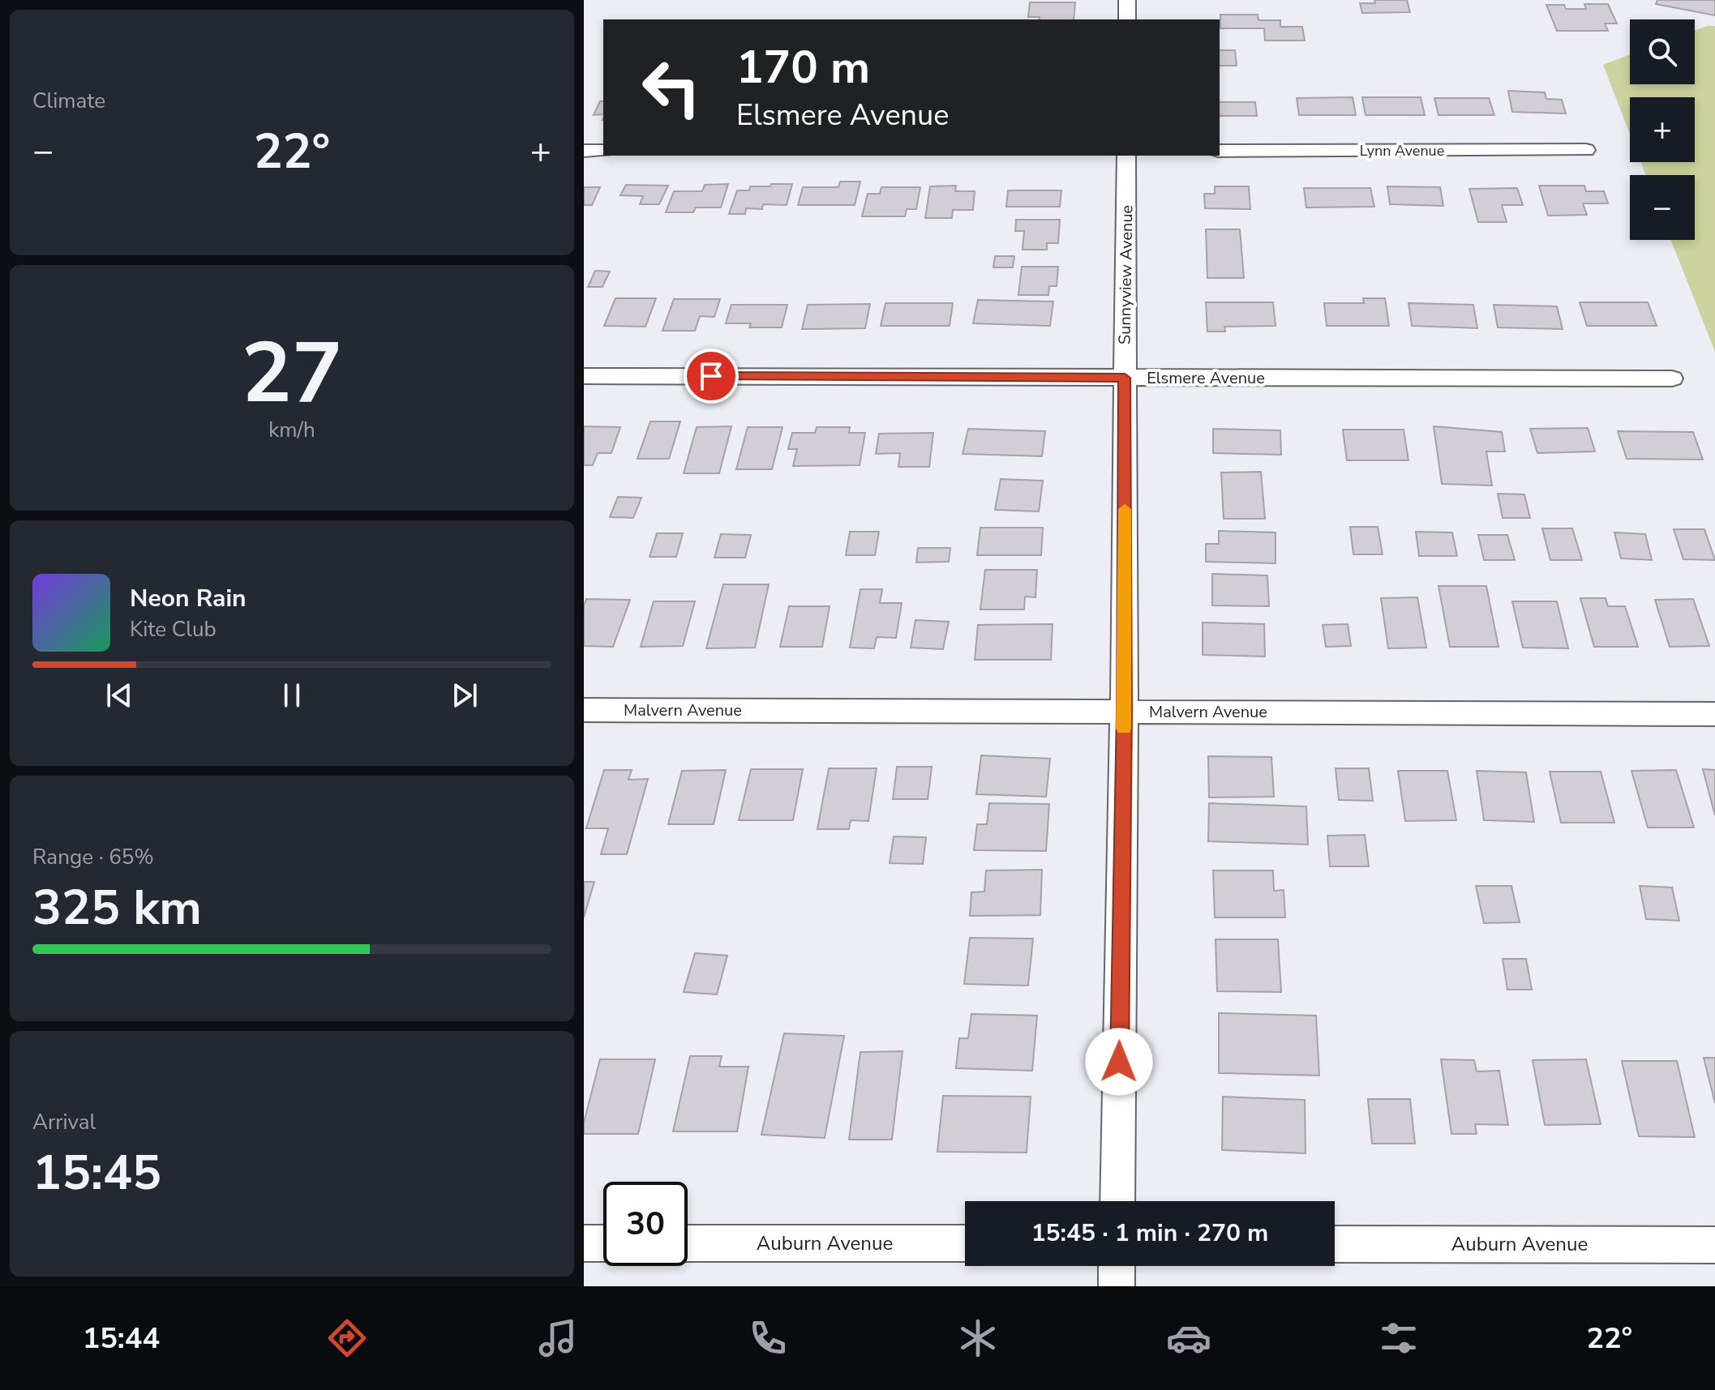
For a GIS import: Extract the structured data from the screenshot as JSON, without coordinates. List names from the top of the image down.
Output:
{
  "streets": {
    "street": [
      "Lynn Avenue",
      "Sunnyview Avenue",
      "Elsmere Avenue",
      "Malvern Avenue",
      "Auburn Avenue"
    ]
  },
  "crossings": [
    ["Sunnyview Avenue", "Elsmere Avenue"],
    ["Sunnyview Avenue", "Malvern Avenue"]
  ],
  "page": {
    "tile": [
      "Climate",
      ["27", "km/h"],
      ["Range · 65%", "325 km"],
      ["Arrival", "15:45"]
    ],
    "map_buttons": ["+", "−"],
    "turn": ["170 m", "Elsmere Avenue"],
    "heat": ["−", "22°", "+"],
    "song": ["Neon Rain", "Kite Club"],
    "limit": "30",
    "trip": "15:45 · 1 min · 270 m",
    "tabs": ["15:44", "22°"]
  }
}
